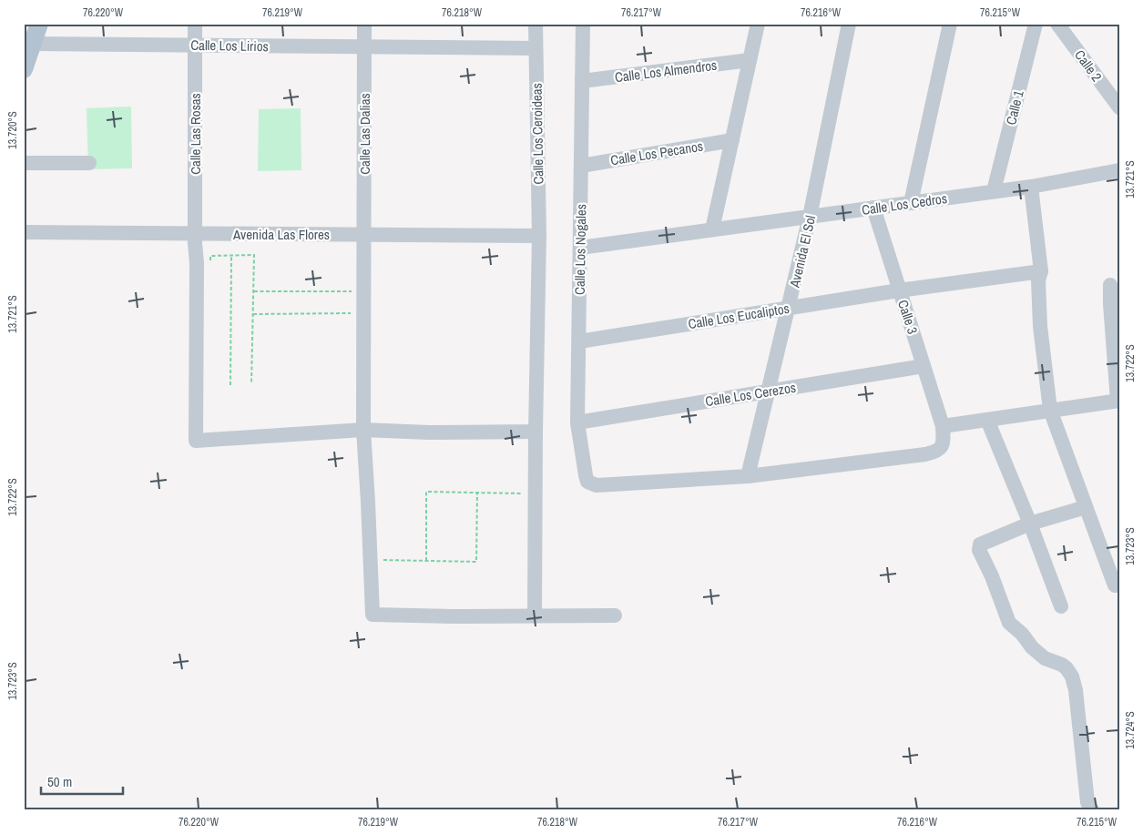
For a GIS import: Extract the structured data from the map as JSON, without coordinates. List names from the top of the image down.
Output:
{
  "streets": {
    "street": [
      "Calle Los Lirios",
      "Calle 2",
      "Calle Los Almendros",
      "Calle 1",
      "Calle Las Rosas",
      "Calle Las Dalias",
      "Calle Los Ceroideas",
      "Calle Los Pecanos",
      "Calle Los Cedros",
      "Avenida Las Flores",
      "Calle Los Nogales",
      "Avenida El Sol",
      "Calle Los Eucaliptos",
      "Calle 3",
      "Calle Los Cerezos"
    ]
  },
  "crossings": [
    ["Calle Los Lirios", "Calle Las Rosas"],
    ["Calle Los Lirios", "Calle Las Dalias"],
    ["Calle Los Lirios", "Calle Los Ceroideas"],
    ["Calle Los Almendros", "Calle Los Nogales"],
    ["Calle 1", "Calle Los Cedros"],
    ["Calle Las Rosas", "Calle Las Dalias"],
    ["Calle Las Rosas", "Avenida Las Flores"],
    ["Calle Las Dalias", "Calle Los Ceroideas"],
    ["Calle Las Dalias", "Avenida Las Flores"],
    ["Calle Los Ceroideas", "Avenida Las Flores"],
    ["Calle Los Pecanos", "Calle Los Nogales"],
    ["Calle Los Cedros", "Calle Los Nogales"],
    ["Calle Los Cedros", "Avenida El Sol"],
    ["Calle Los Cedros", "Calle 3"],
    ["Calle Los Nogales", "Avenida El Sol"],
    ["Calle Los Nogales", "Calle Los Eucaliptos"],
    ["Calle Los Nogales", "Calle Los Cerezos"],
    ["Avenida El Sol", "Calle Los Eucaliptos"],
    ["Avenida El Sol", "Calle Los Cerezos"],
    ["Calle Los Eucaliptos", "Calle 3"],
    ["Calle 3", "Calle Los Cerezos"]
  ],
  "scale_bar": "50 m",
  "coordinates": [
    "76.220°W",
    "76.219°W",
    "76.218°W",
    "76.217°W",
    "76.216°W",
    "76.215°W",
    "13.720°S",
    "13.721°S",
    "13.722°S",
    "13.723°S",
    "13.724°S"
  ]
}
